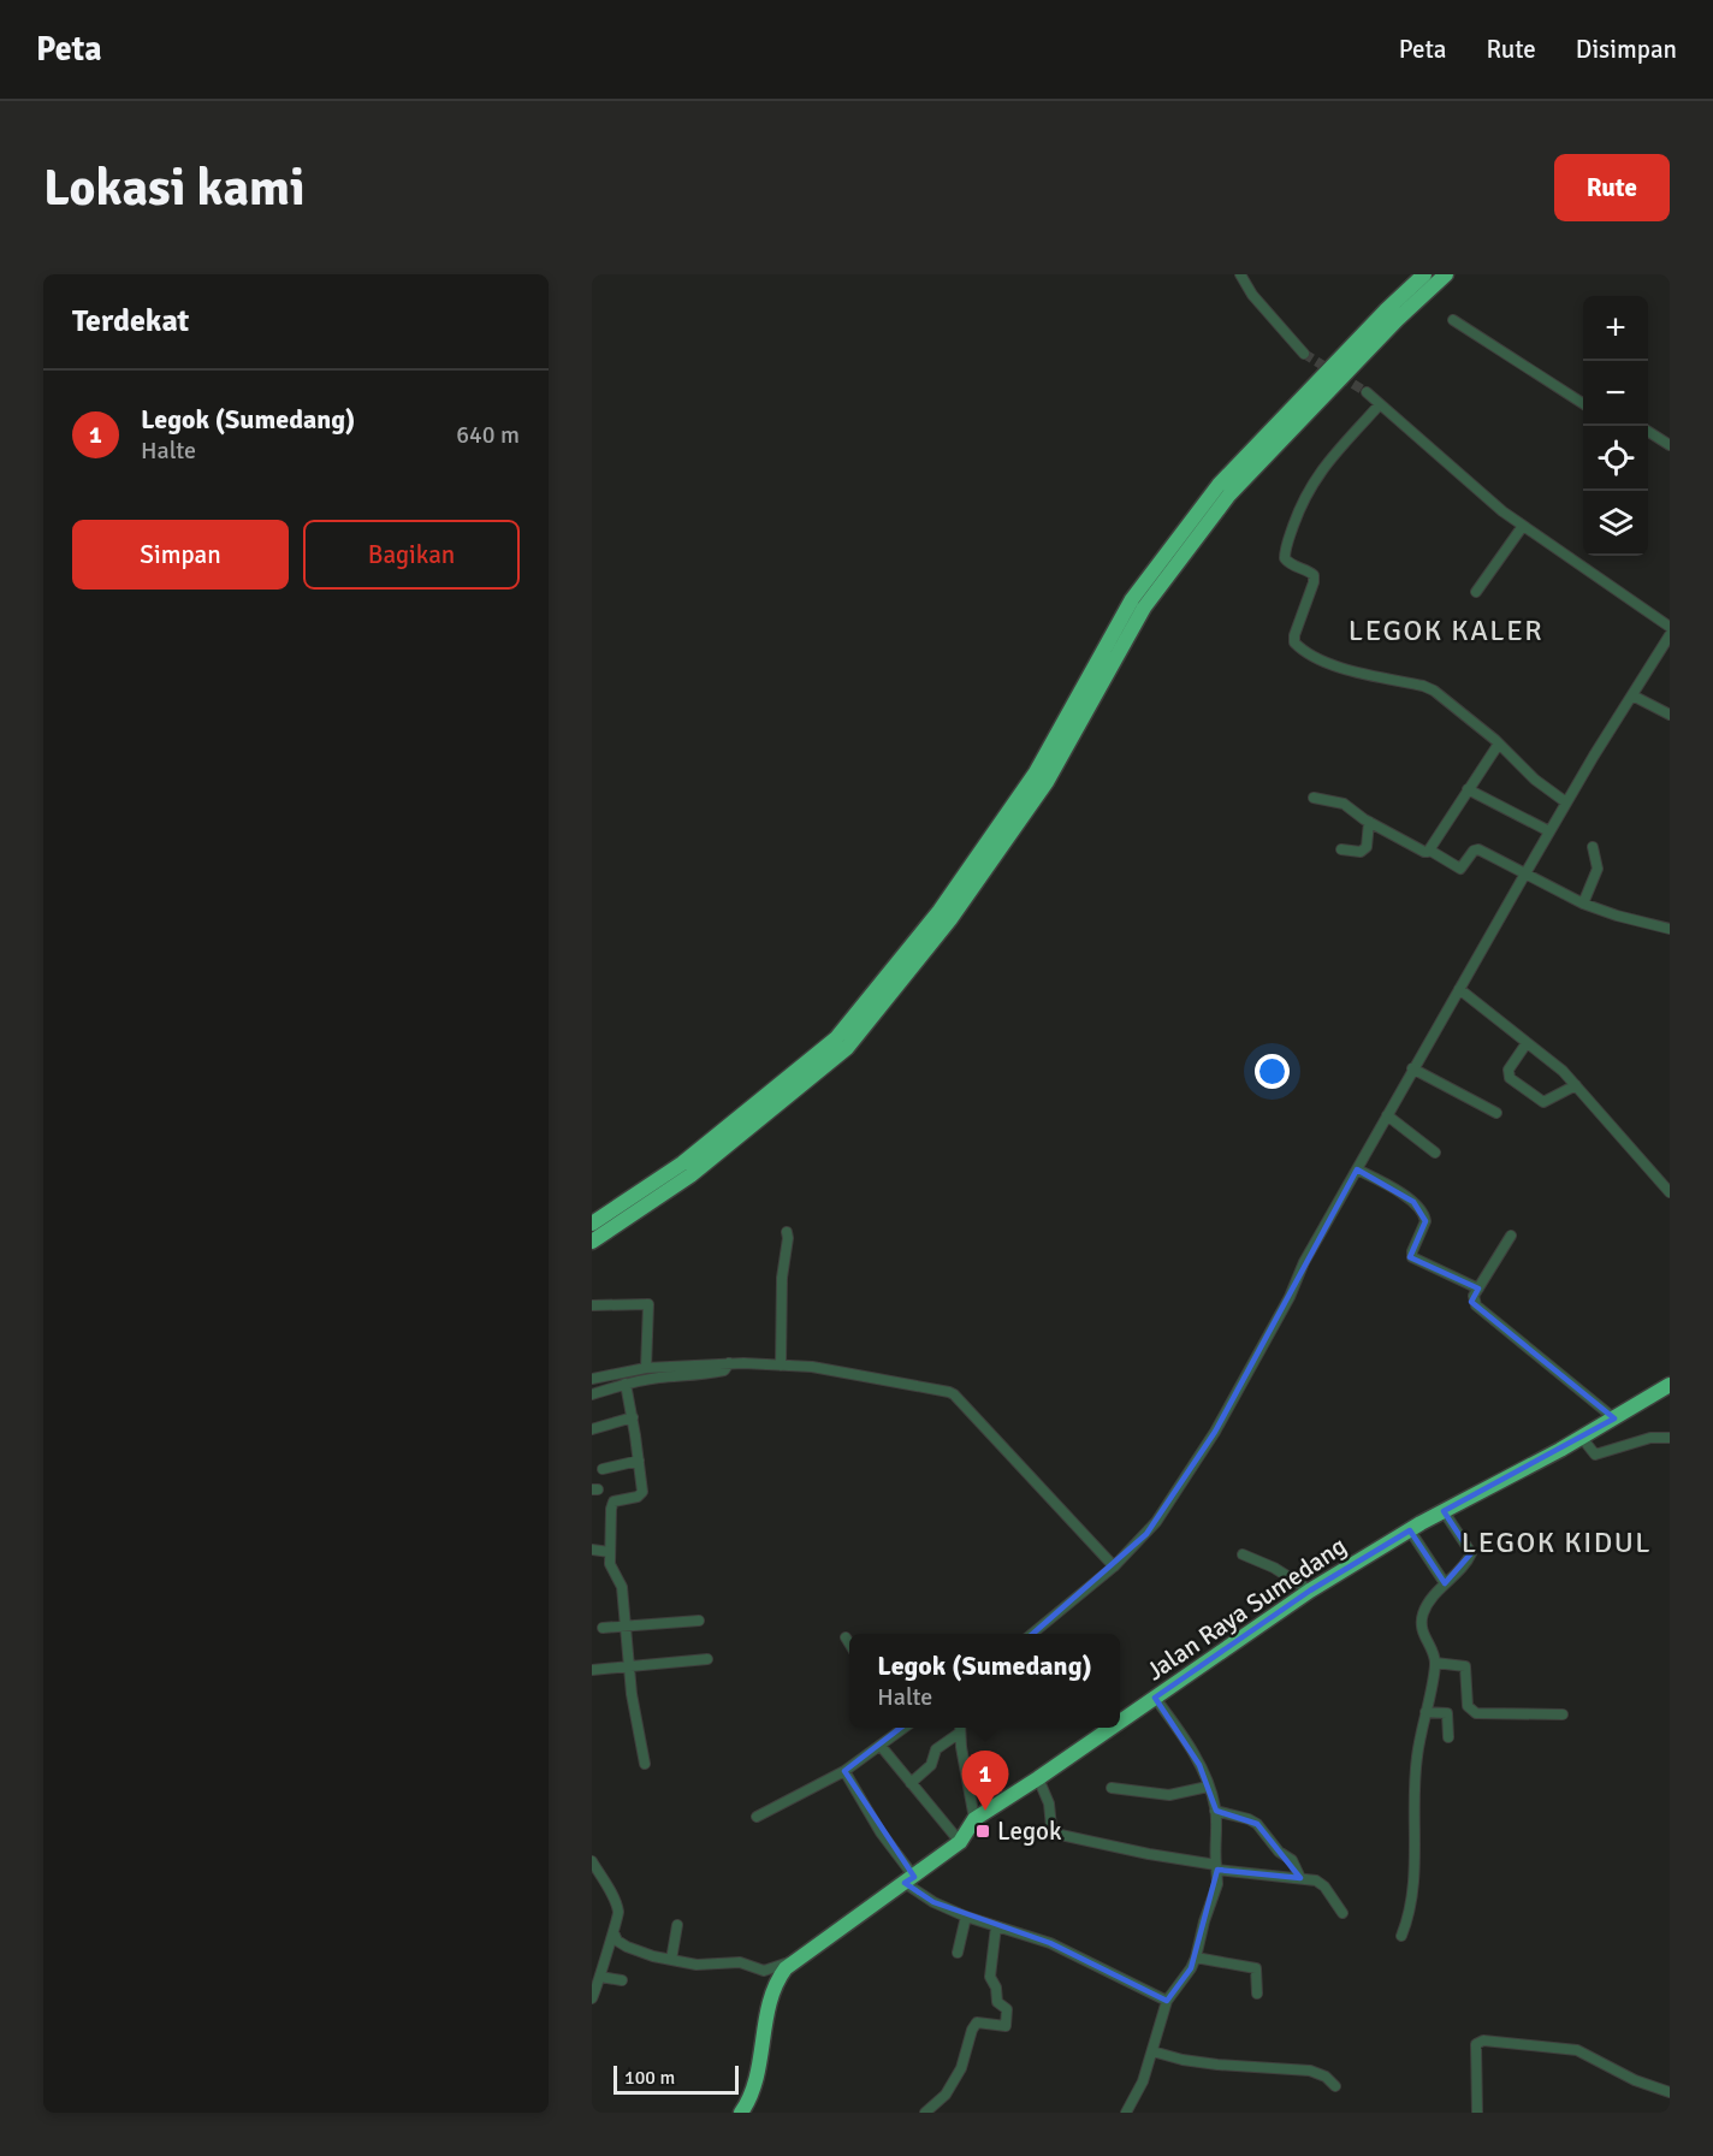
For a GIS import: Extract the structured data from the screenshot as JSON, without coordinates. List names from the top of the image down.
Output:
{
  "streets": {
    "highway": ["Jalan Raya Sumedang"]
  },
  "districts": ["LEGOK KALER", "LEGOK KIDUL"],
  "places": {
    "transit": ["Legok"]
  },
  "scale_bar": "100 m",
  "page": {
    "header": "Peta",
    "nav": ["Peta", "Rute", "Disimpan"],
    "buttons": [
      "Rute",
      ["Simpan", "Bagikan"]
    ],
    "title": "Lokasi kami",
    "heading": "Terdekat",
    "map_buttons": ["+", "−"],
    "list": [
      {
        "mark": "1",
        "name": "Legok (Sumedang)",
        "note": "Halte",
        "value": "640 m"
      }
    ],
    "popup": ["Legok (Sumedang)", "Halte"],
    "pins": "1",
    "scale": "100 m"
  }
}
